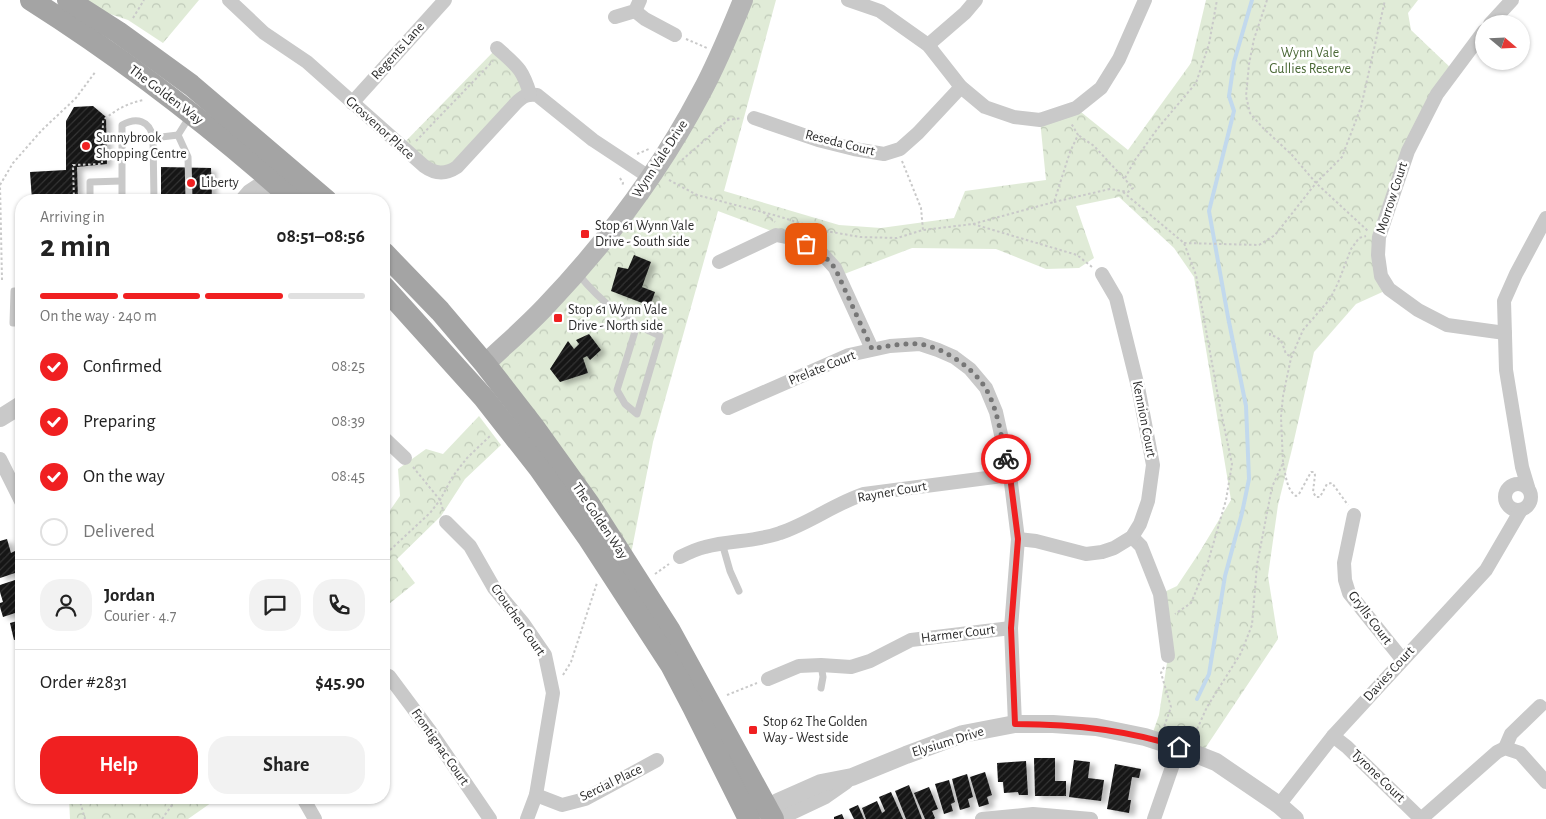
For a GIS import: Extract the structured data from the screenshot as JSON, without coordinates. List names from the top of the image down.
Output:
{
  "streets": {
    "main road": ["The Golden Way", "Wynn Vale Drive"],
    "street": [
      "Regents Lane",
      "Grosvenor Place",
      "Reseda Court",
      "Morrow Court",
      "Prelate Court",
      "Kennion Court",
      "Rayner Court",
      "Grylls Court",
      "Crouchen Court",
      "Harmer Court",
      "Davies Court",
      "Elysium Drive",
      "Frontignac Court",
      "Tyrone Court",
      "Sercial Place"
    ]
  },
  "crossings": [
    ["Regents Lane", "Grosvenor Place"],
    ["The Golden Way", "Wynn Vale Drive"],
    ["The Golden Way", "Elysium Drive"],
    ["Prelate Court", "Rayner Court"],
    ["Prelate Court", "Harmer Court"],
    ["Prelate Court", "Elysium Drive"],
    ["Grylls Court", "Davies Court"],
    ["Crouchen Court", "Sercial Place"],
    ["Davies Court", "Elysium Drive"],
    ["Davies Court", "Tyrone Court"]
  ],
  "parks": ["Wynn Vale Gullies Reserve"],
  "places": {
    "other": ["Sunnybrook Shopping Centre", "Liberty"],
    "transit": ["Stop 61 Wynn Vale Drive - South side", "Stop 61 Wynn Vale Drive - North side", "Stop 62 The Golden Way - West side"]
  },
  "north": "right",
  "page": {
    "heading": ["2 min", "Arriving in", "08:51–08:56"],
    "panel": [
      "Jordan",
      "Courier · 4.7",
      "Order #2831",
      "$45.90"
    ],
    "bar": "On the way · 240 m",
    "list": [
      ["Confirmed", "08:25"],
      ["Preparing", "08:39"],
      ["On the way", "08:45"],
      "Delivered"
    ],
    "buttons": ["Help", "Share"]
  }
}
